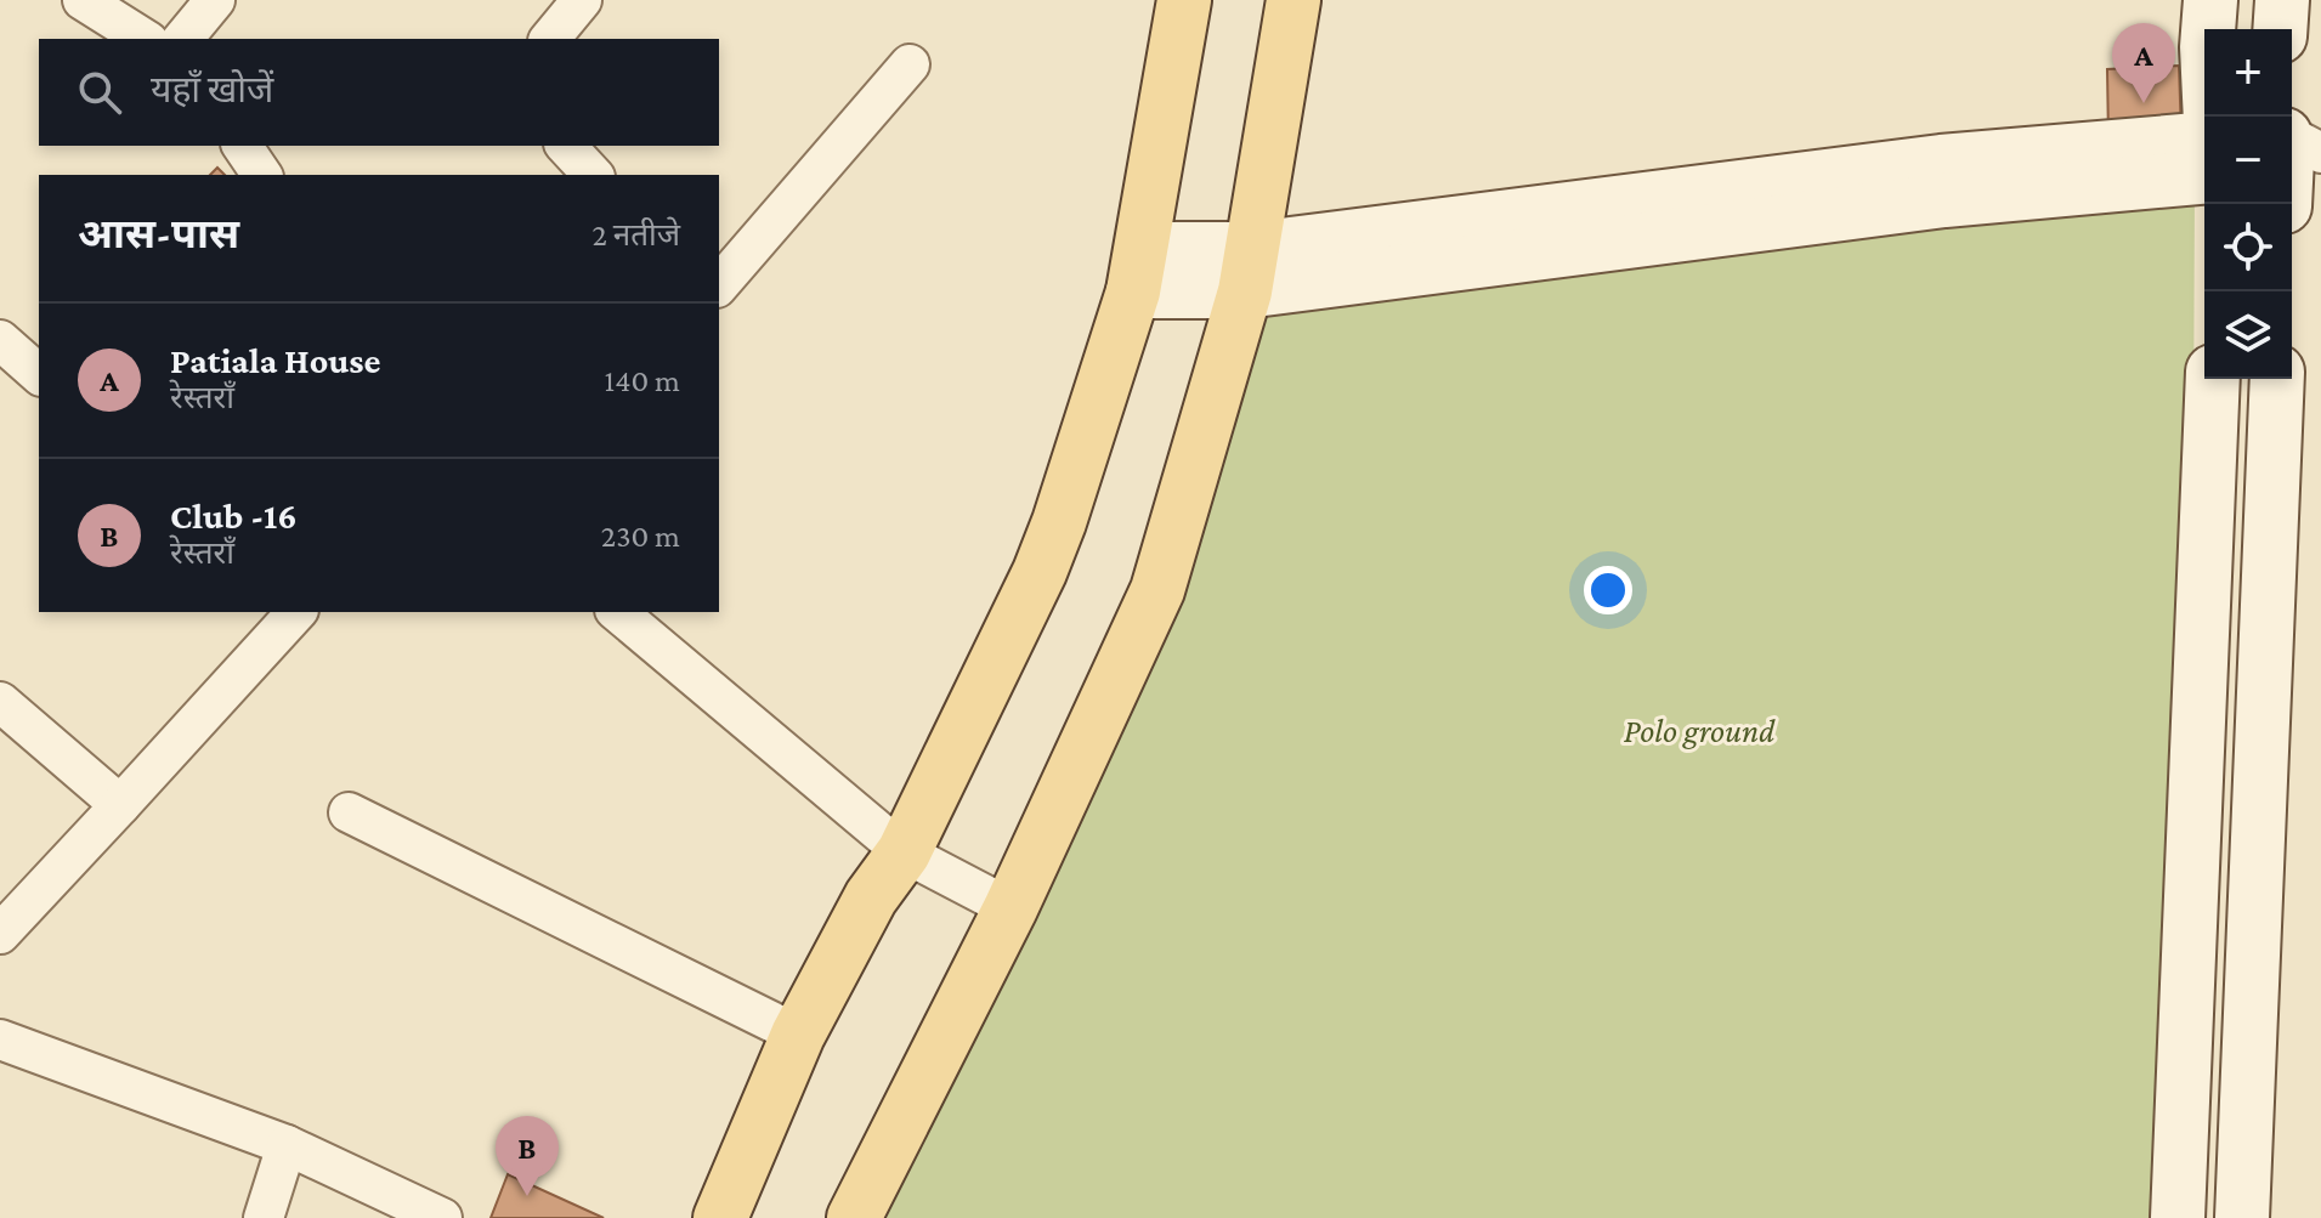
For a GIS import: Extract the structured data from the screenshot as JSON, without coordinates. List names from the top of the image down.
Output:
{
  "parks": ["Polo ground"],
  "page": {
    "pins": ["A", "B"],
    "map_buttons": ["+", "−"],
    "search": "यहाँ खोजें",
    "heading": ["आस-पास", "2 नतीजे"],
    "list": [
      {
        "mark": "A",
        "name": "Patiala House",
        "note": "रेस्तराँ",
        "value": "140 m"
      },
      {
        "mark": "B",
        "name": "Club -16",
        "note": "रेस्तराँ",
        "value": "230 m"
      }
    ]
  }
}
